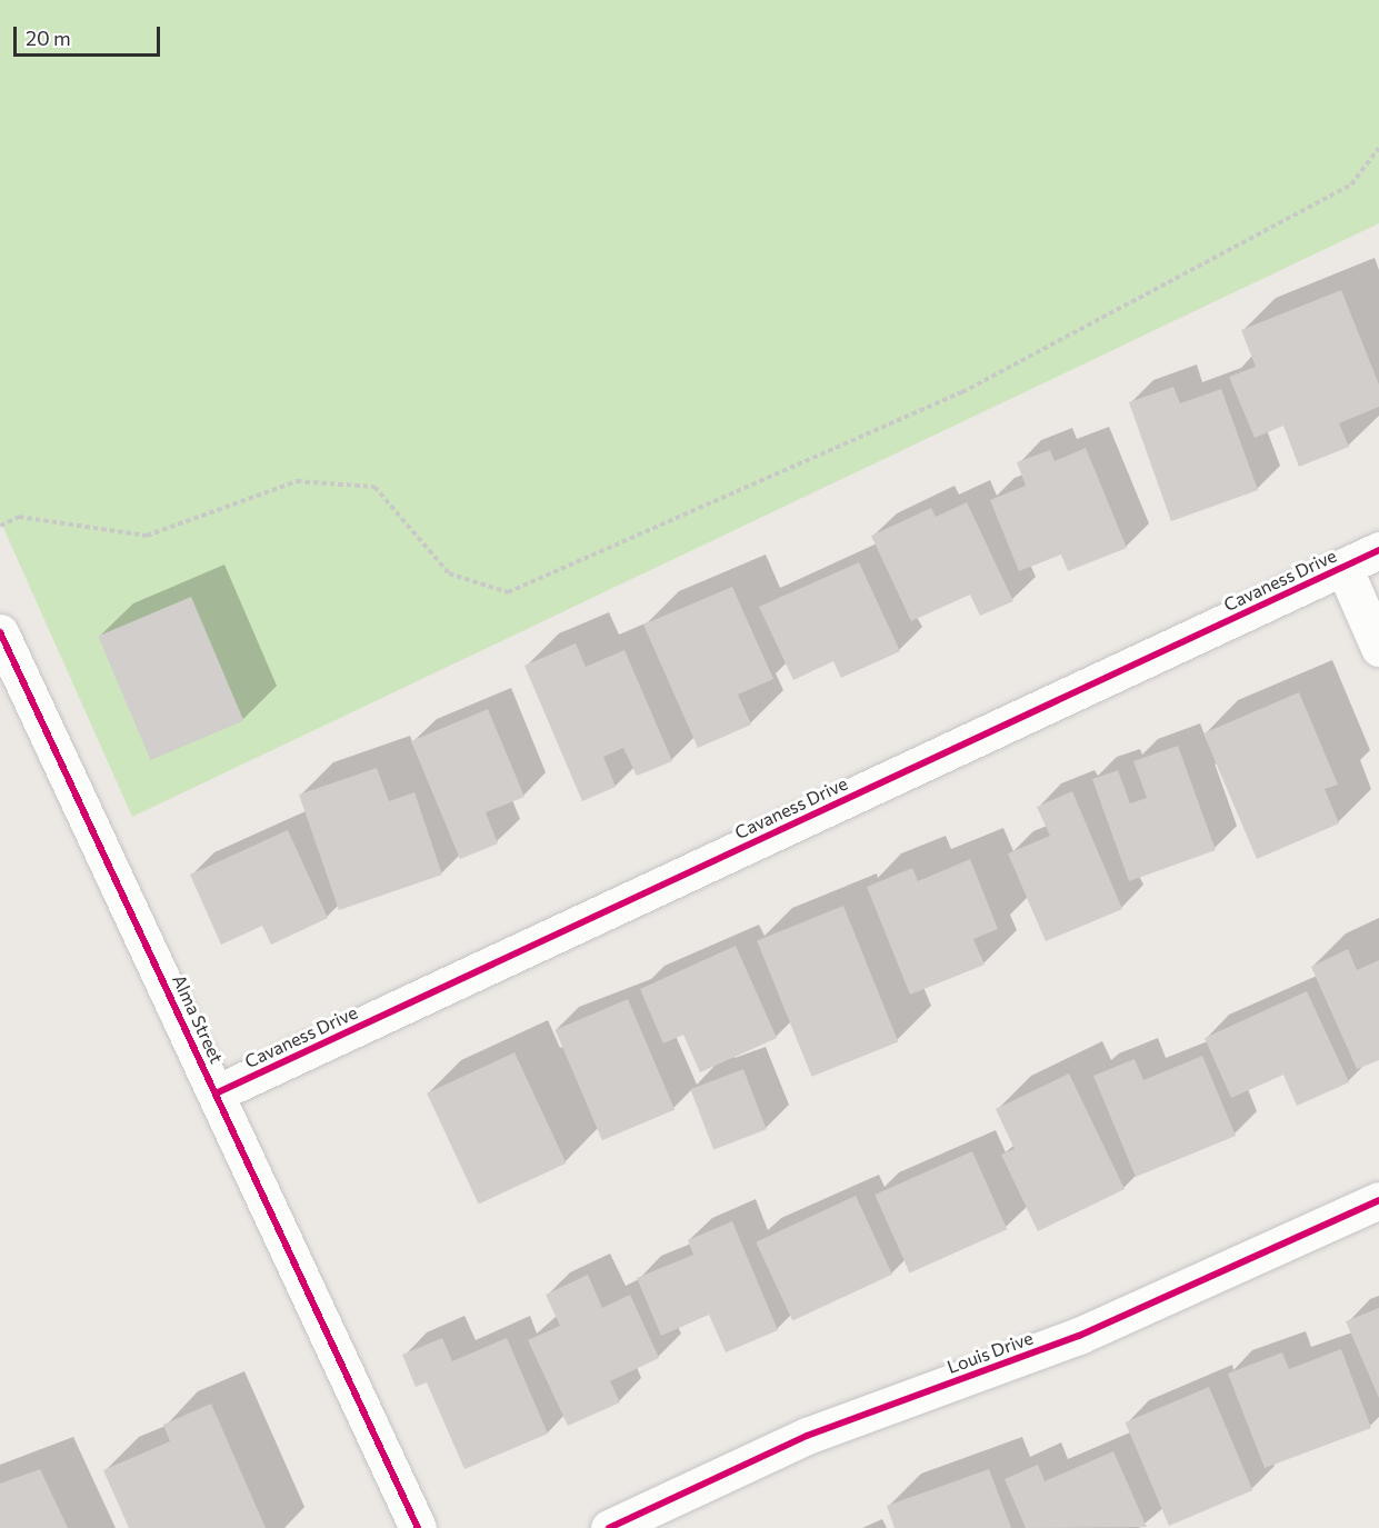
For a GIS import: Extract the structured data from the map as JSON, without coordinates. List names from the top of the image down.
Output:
{
  "streets": {
    "street": ["Cavaness Drive", "Alma Street", "Louis Drive"]
  },
  "crossings": [
    ["Cavaness Drive", "Alma Street"]
  ],
  "scale_bar": "20 m"
}
